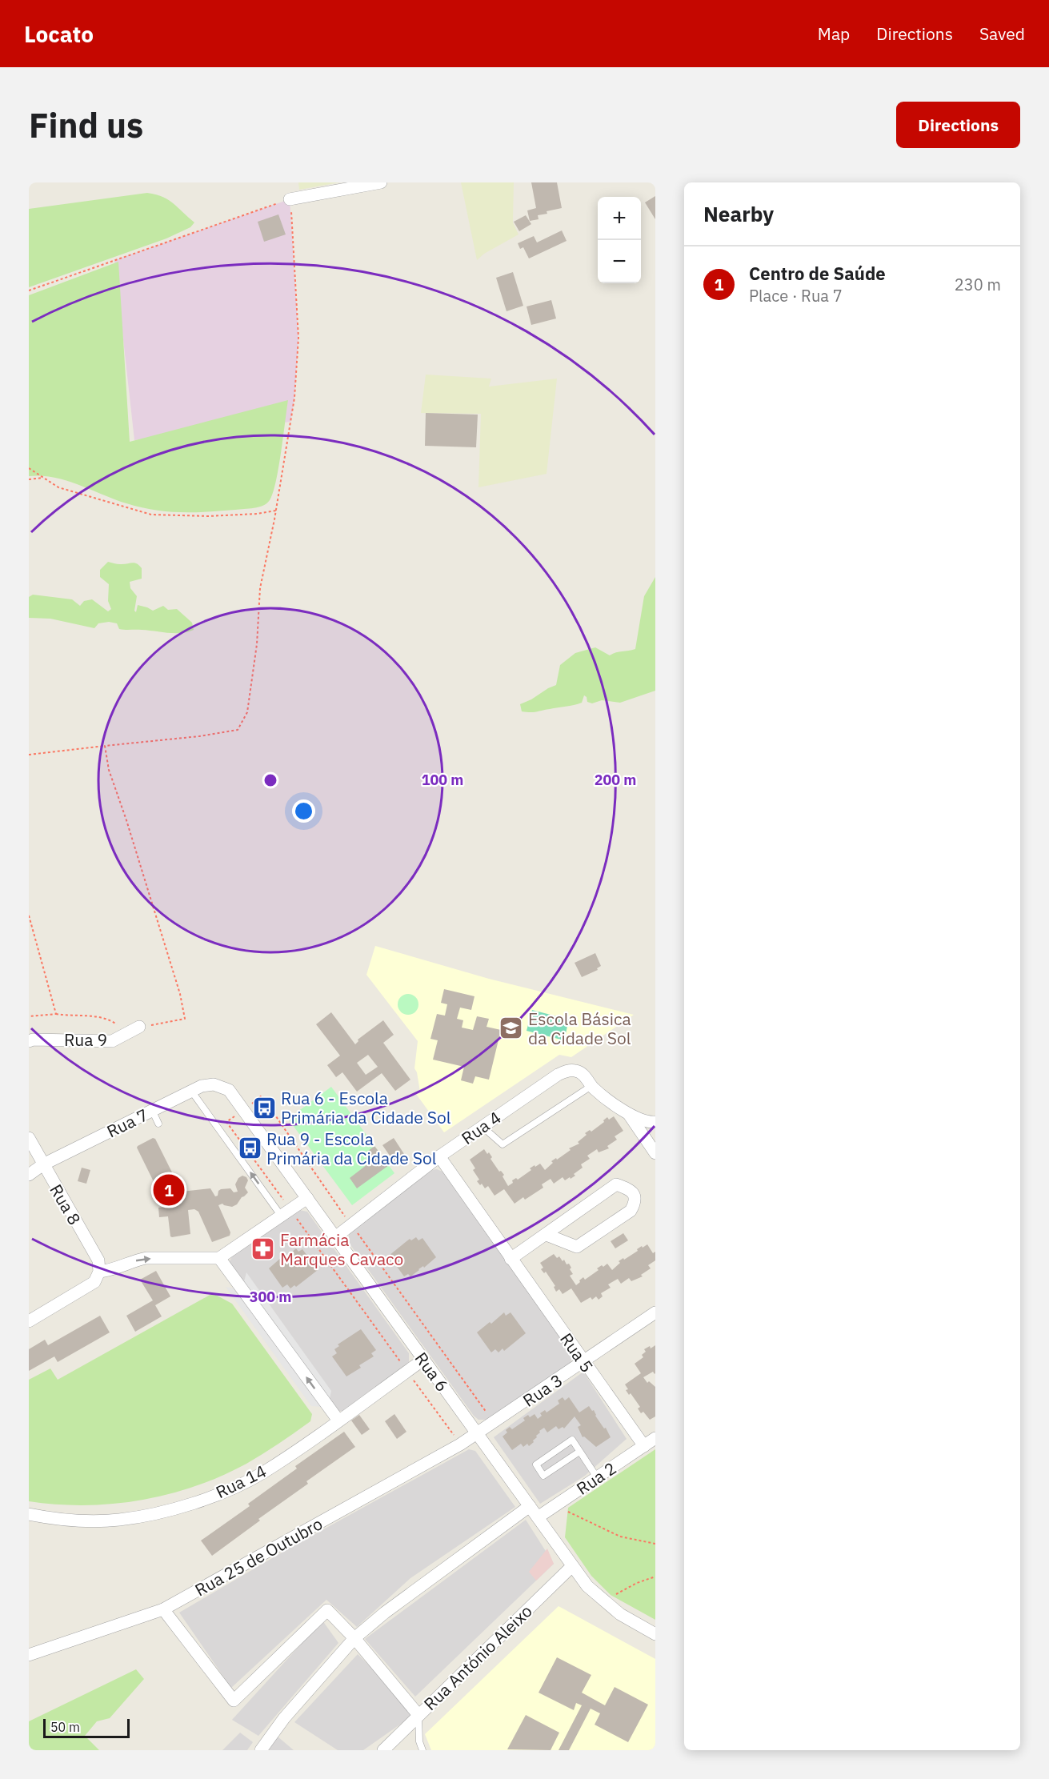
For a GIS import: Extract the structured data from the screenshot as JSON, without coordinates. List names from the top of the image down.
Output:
{
  "streets": {
    "street": [
      "Rua 9",
      "Rua 7",
      "Rua 4",
      "Rua 8",
      "Rua 5",
      "Rua 6",
      "Rua 3",
      "Rua 2",
      "Rua 14",
      "Rua 25 de Outubro",
      "Rua António Aleixo"
    ]
  },
  "crossings": [
    ["Rua 7", "Rua 8"],
    ["Rua 7", "Rua 6"],
    ["Rua 4", "Rua 5"],
    ["Rua 4", "Rua 6"],
    ["Rua 5", "Rua 3"],
    ["Rua 5", "Rua 2"],
    ["Rua 6", "Rua 3"],
    ["Rua 6", "Rua 2"],
    ["Rua 6", "Rua 14"],
    ["Rua 6", "Rua 25 de Outubro"],
    ["Rua 6", "Rua António Aleixo"],
    ["Rua 3", "Rua 25 de Outubro"]
  ],
  "places": {
    "school or university": ["Escola Básica da Cidade Sol"],
    "bus stop": ["Rua 6 - Escola Primária da Cidade Sol", "Rua 9 - Escola Primária da Cidade Sol"],
    "pharmacy": ["Farmácia Marques Cavaco"]
  },
  "scale_bar": "50 m",
  "page": {
    "header": "Locato",
    "nav": ["Map", "Directions", "Saved"],
    "buttons": "Directions",
    "title": "Find us",
    "heading": "Nearby",
    "map_buttons": ["+", "−"],
    "list": [
      {
        "mark": "1",
        "name": "Centro de Saúde",
        "note": "Place · Rua 7",
        "value": "230 m"
      }
    ],
    "pins": "1",
    "scale": "50 m"
  },
  "rings": ["100 m", "200 m", "300 m"]
}
